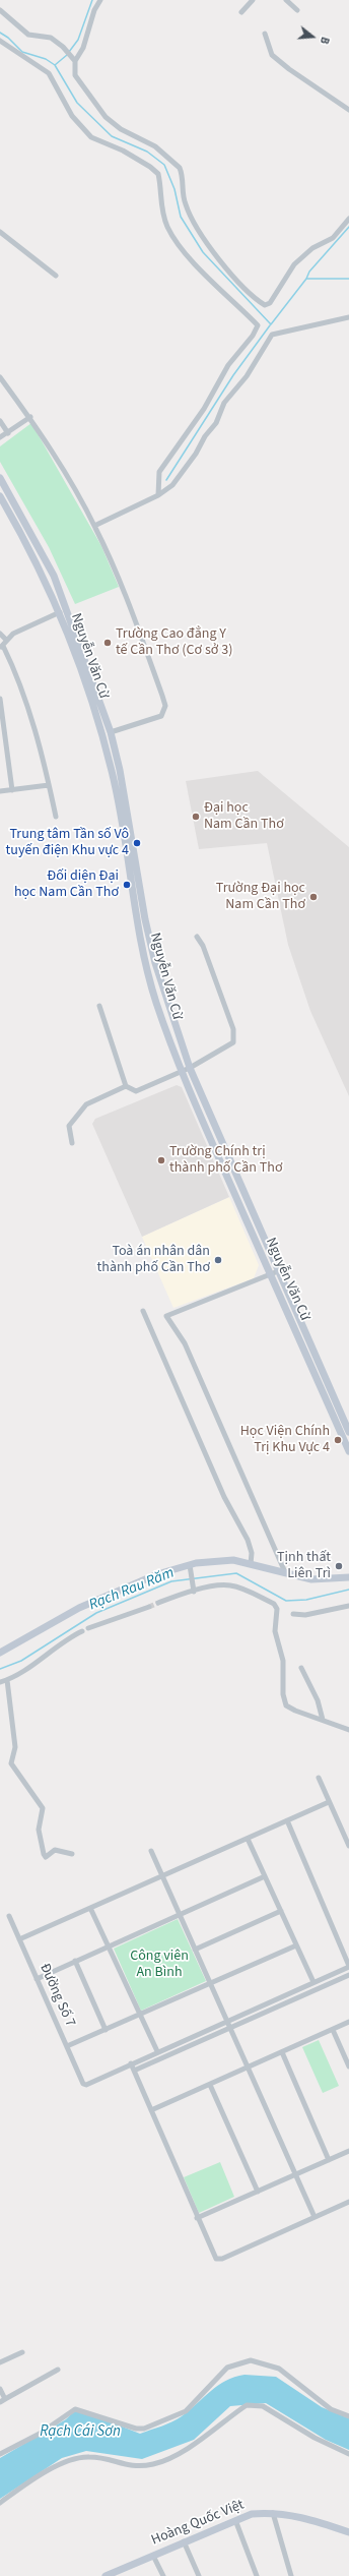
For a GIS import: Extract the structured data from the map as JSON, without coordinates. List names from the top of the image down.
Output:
{
  "streets": {
    "main road": ["Nguyễn Văn Cừ", "Hoàng Quốc Việt"],
    "street": ["Đường Số 7"]
  },
  "water": ["Rạch Rau Răm", "Rạch Cái Sơn"],
  "parks": ["Công viên An Bình"],
  "places": [
    "Trường Cao đẳng Y tế Cần Thơ (Cơ sở 3)",
    "Đại học Nam Cần Thơ",
    "Trung tâm Tần số Vô tuyến điện Khu vực 4",
    "Đối diện Đại học Nam Cần Thơ",
    "Trường Đại học Nam Cần Thơ",
    "Trường Chính trị thành phố Cần Thơ",
    "Toà án nhân dân thành phố Cần Thơ",
    "Học Viện Chính Trị Khu Vực 4",
    "Tịnh thất Liên Trì"
  ],
  "north": "right"
}
